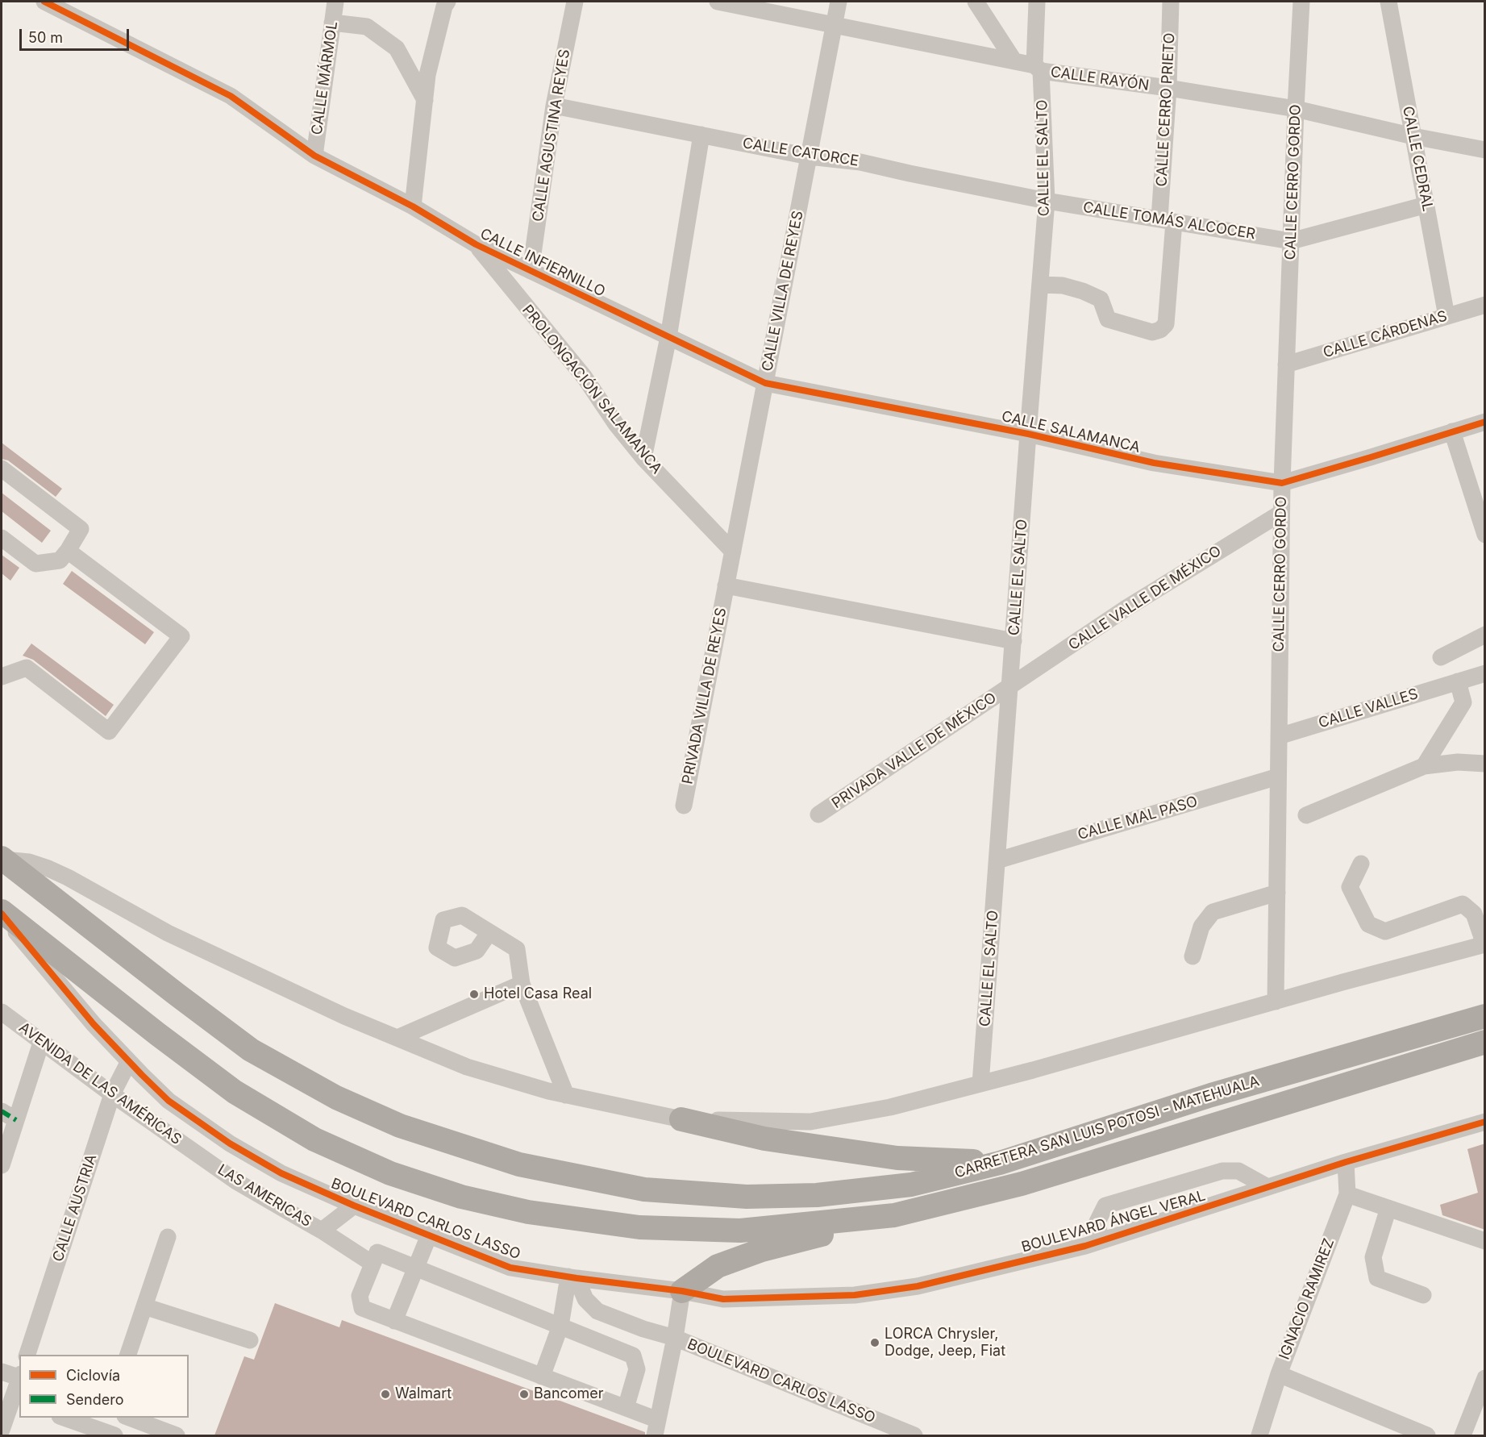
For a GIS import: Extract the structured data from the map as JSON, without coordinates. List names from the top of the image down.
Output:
{
  "streets": {
    "highway": ["CARRETERA SAN LUIS POTOSI - MATEHUALA"],
    "street": [
      "CALLE MÁRMOL",
      "CALLE RAYÓN",
      "CALLE CERRO PRIETO",
      "CALLE AGUSTINA REYES",
      "CALLE CATORCE",
      "CALLE EL SALTO",
      "CALLE CEDRAL",
      "CALLE CERRO GORDO",
      "CALLE TOMÁS ALCOCER",
      "CALLE INFIERNILLO",
      "CALLE VILLA DE REYES",
      "CALLE CÁRDENAS",
      "PROLONGACIÓN SALAMANCA",
      "CALLE SALAMANCA",
      "CALLE VALLE DE MÉXICO",
      "PRIVADA VILLA DE REYES",
      "CALLE VALLES",
      "PRIVADA VALLE DE MÉXICO",
      "CALLE MAL PASO",
      "AVENIDA DE LAS AMÉRICAS",
      "LAS AMERICAS",
      "CALLE AUSTRIA",
      "BOULEVARD CARLOS LASSO",
      "BOULEVARD ÁNGEL VERAL",
      "IGNACIO RAMIREZ"
    ]
  },
  "crossings": [
    ["CALLE MÁRMOL", "CALLE INFIERNILLO"],
    ["CALLE RAYÓN", "CALLE CERRO PRIETO"],
    ["CALLE RAYÓN", "CALLE EL SALTO"],
    ["CALLE RAYÓN", "CALLE CEDRAL"],
    ["CALLE RAYÓN", "CALLE CERRO GORDO"],
    ["CALLE RAYÓN", "CALLE VILLA DE REYES"],
    ["CALLE CERRO PRIETO", "CALLE EL SALTO"],
    ["CALLE CERRO PRIETO", "CALLE TOMÁS ALCOCER"],
    ["CALLE AGUSTINA REYES", "CALLE CATORCE"],
    ["CALLE AGUSTINA REYES", "CALLE INFIERNILLO"],
    ["CALLE CATORCE", "CALLE EL SALTO"],
    ["CALLE CATORCE", "CALLE TOMÁS ALCOCER"],
    ["CALLE CATORCE", "CALLE VILLA DE REYES"],
    ["CALLE EL SALTO", "CALLE TOMÁS ALCOCER"],
    ["CALLE EL SALTO", "CALLE SALAMANCA"],
    ["CALLE EL SALTO", "CALLE VALLE DE MÉXICO"],
    ["CALLE EL SALTO", "PRIVADA VALLE DE MÉXICO"],
    ["CALLE EL SALTO", "CALLE MAL PASO"],
    ["CALLE CEDRAL", "CALLE CÁRDENAS"],
    ["CALLE CERRO GORDO", "CALLE TOMÁS ALCOCER"],
    ["CALLE CERRO GORDO", "CALLE CÁRDENAS"],
    ["CALLE CERRO GORDO", "CALLE SALAMANCA"],
    ["CALLE CERRO GORDO", "CALLE VALLE DE MÉXICO"],
    ["CALLE CERRO GORDO", "CALLE VALLES"],
    ["CALLE CERRO GORDO", "CALLE MAL PASO"],
    ["CALLE INFIERNILLO", "CALLE VILLA DE REYES"],
    ["CALLE INFIERNILLO", "PROLONGACIÓN SALAMANCA"],
    ["CALLE INFIERNILLO", "CALLE SALAMANCA"],
    ["CALLE VILLA DE REYES", "PROLONGACIÓN SALAMANCA"],
    ["CALLE VILLA DE REYES", "CALLE SALAMANCA"],
    ["CALLE VILLA DE REYES", "PRIVADA VILLA DE REYES"],
    ["CALLE VALLE DE MÉXICO", "PRIVADA VALLE DE MÉXICO"],
    ["AVENIDA DE LAS AMÉRICAS", "LAS AMERICAS"],
    ["AVENIDA DE LAS AMÉRICAS", "CALLE AUSTRIA"],
    ["CARRETERA SAN LUIS POTOSI - MATEHUALA", "BOULEVARD CARLOS LASSO"],
    ["LAS AMERICAS", "BOULEVARD CARLOS LASSO"],
    ["CALLE AUSTRIA", "BOULEVARD CARLOS LASSO"],
    ["BOULEVARD CARLOS LASSO", "BOULEVARD ÁNGEL VERAL"],
    ["BOULEVARD ÁNGEL VERAL", "IGNACIO RAMIREZ"]
  ],
  "places": [
    "Hotel Casa Real",
    "LORCA Chrysler, Dodge, Jeep, Fiat",
    "Walmart",
    "Bancomer"
  ],
  "legend": ["Ciclovía", "Sendero"],
  "scale_bar": "50 m"
}
